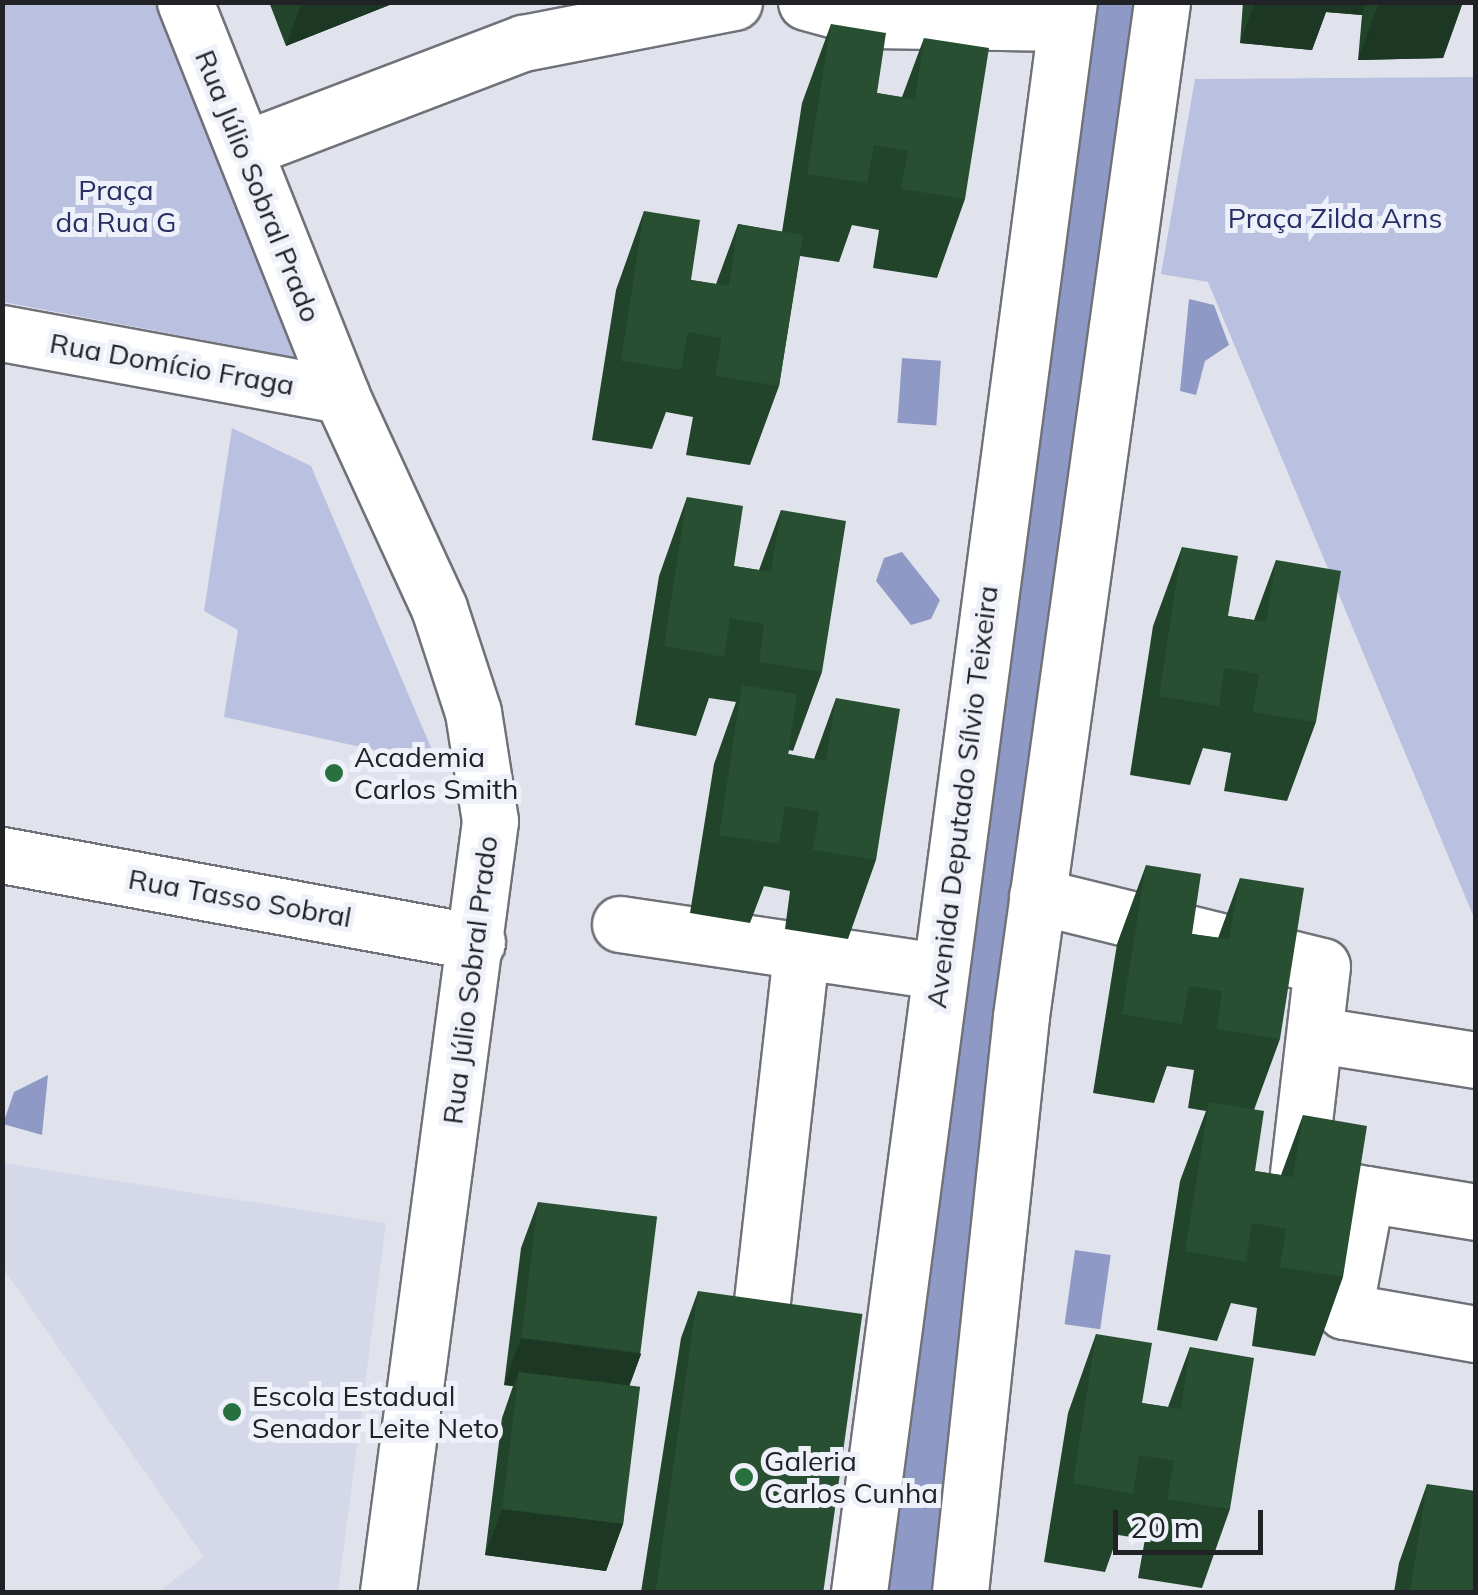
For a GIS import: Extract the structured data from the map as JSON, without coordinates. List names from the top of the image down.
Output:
{
  "streets": {
    "main road": [
      "Rua Júlio Sobral Prado",
      "Rua Domício Fraga",
      "Avenida Deputado Sílvio Teixeira",
      "Rua Tasso Sobral"
    ]
  },
  "crossings": [
    ["Rua Júlio Sobral Prado", "Rua Domício Fraga"],
    ["Rua Júlio Sobral Prado", "Rua Tasso Sobral"]
  ],
  "parks": ["Praça da Rua G", "Praça Zilda Arns"],
  "places": ["Academia Carlos Smith", "Escola Estadual Senador Leite Neto", "Galeria Carlos Cunha"],
  "scale_bar": "20 m"
}
